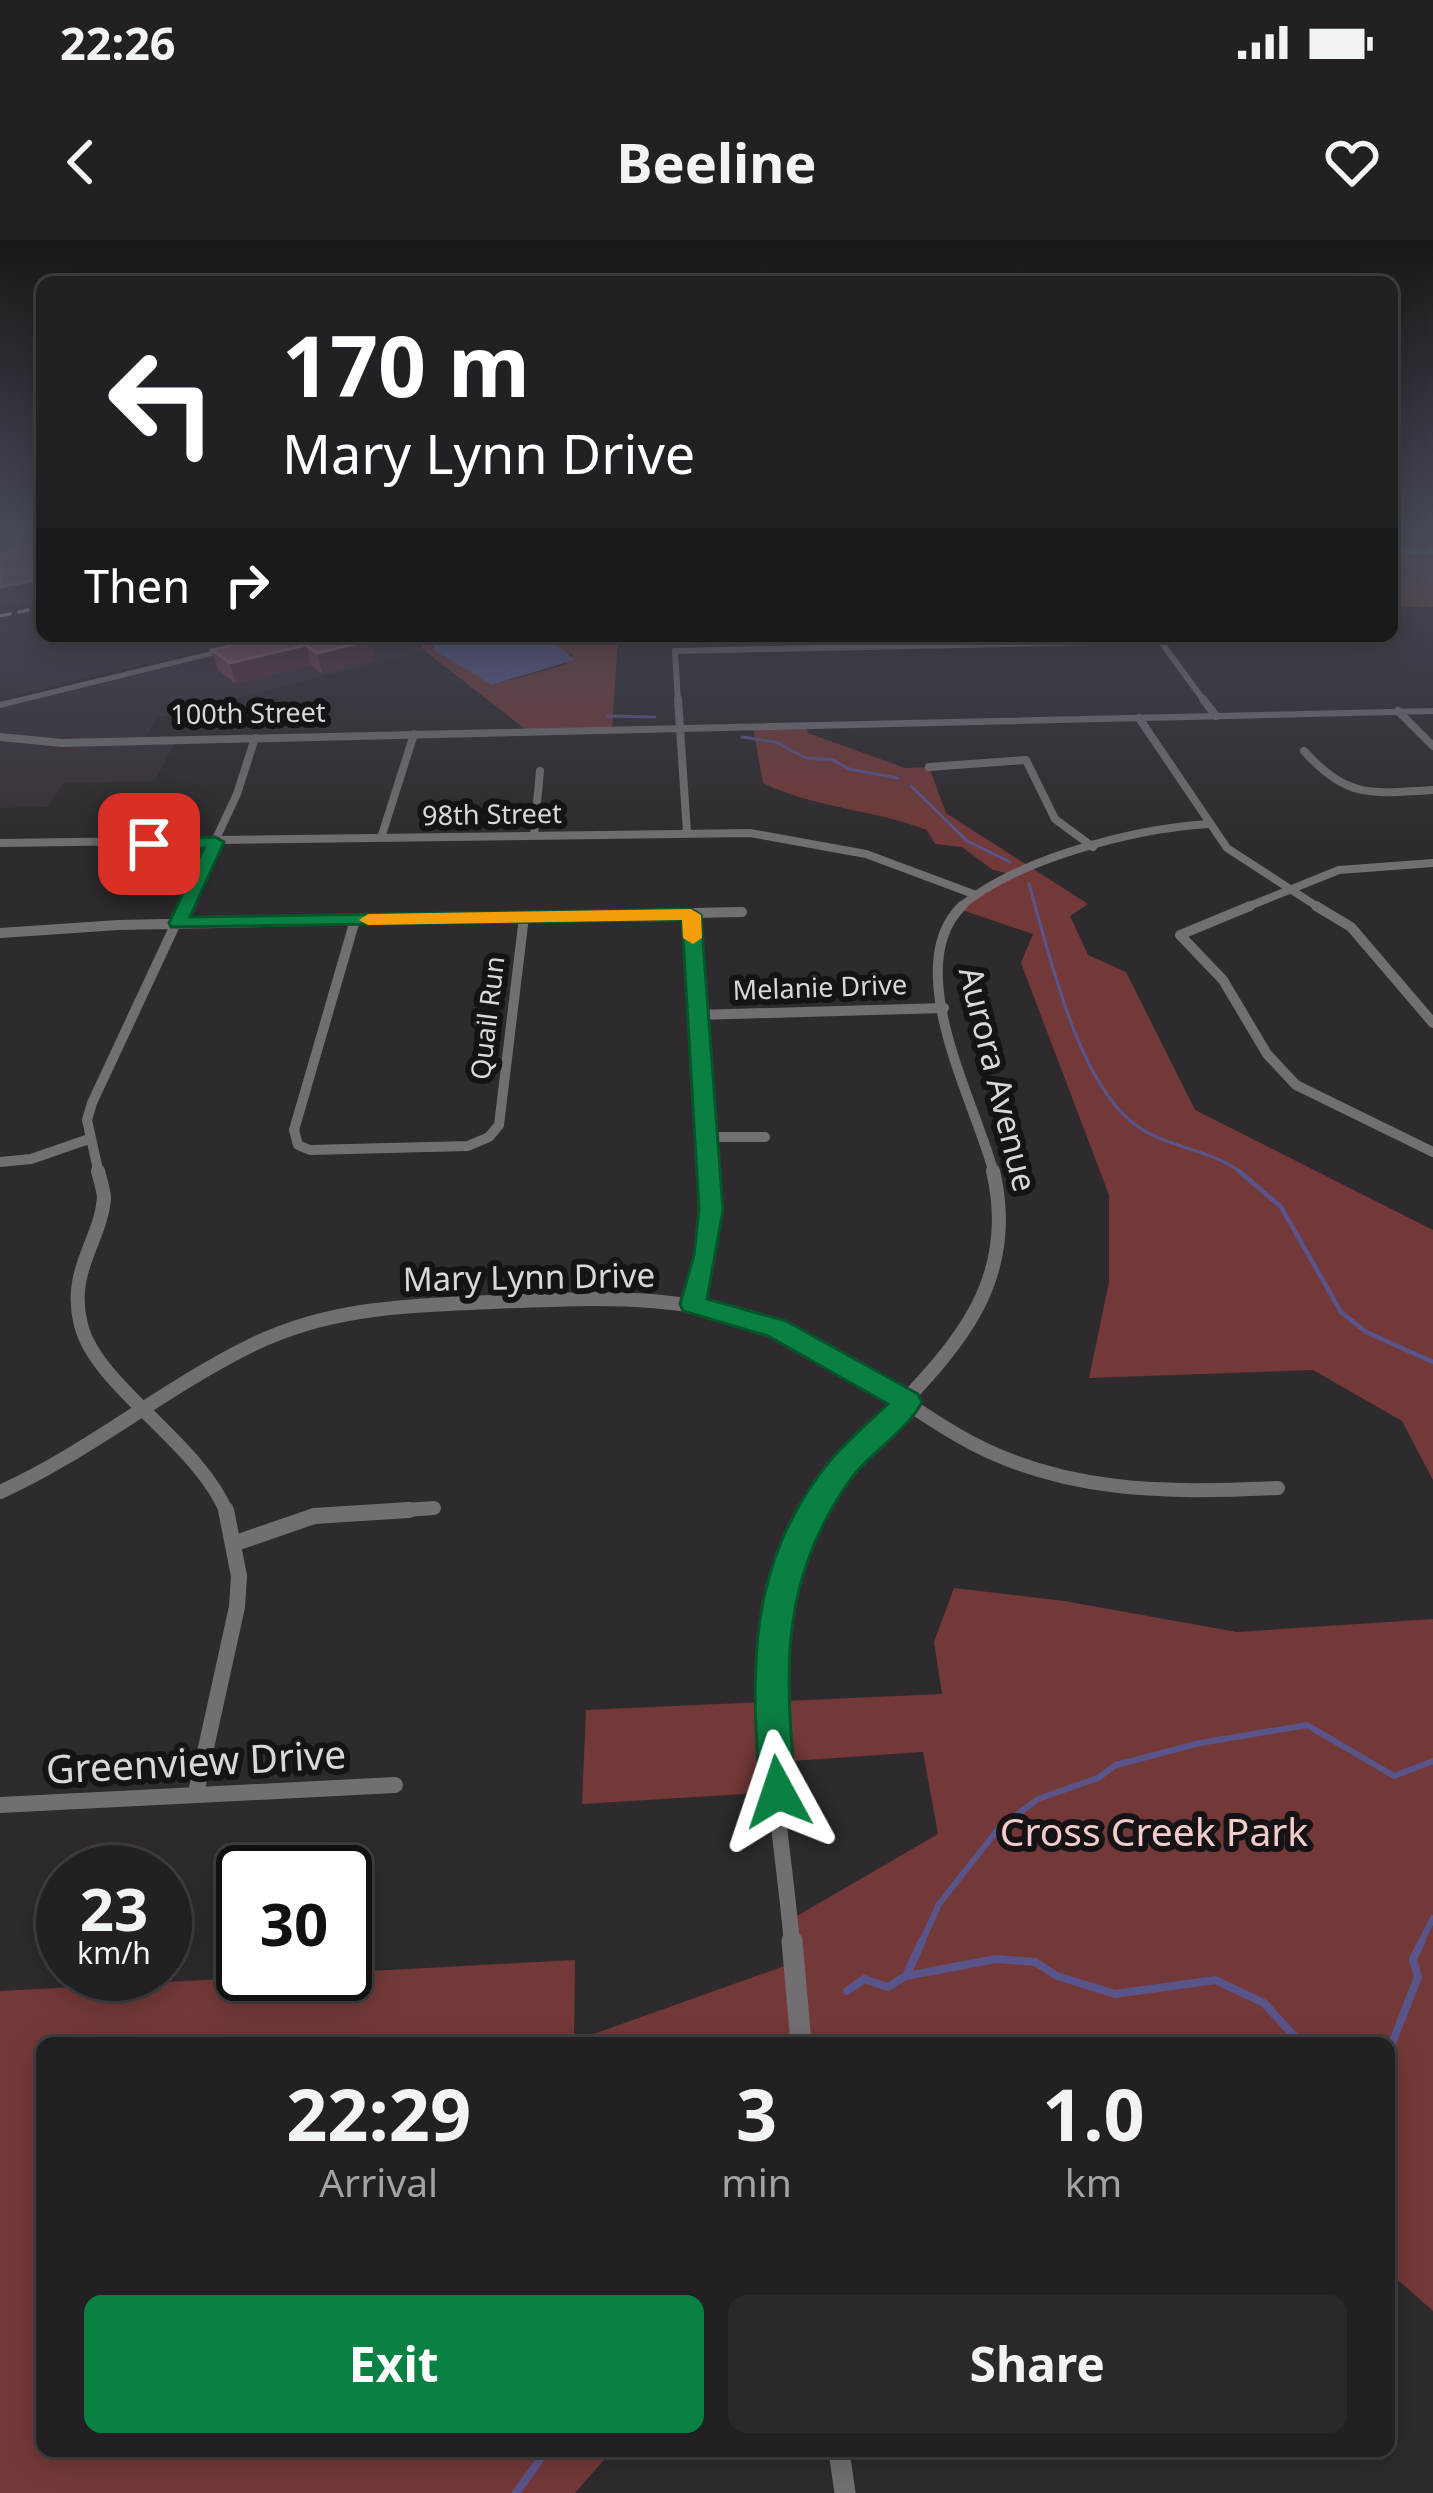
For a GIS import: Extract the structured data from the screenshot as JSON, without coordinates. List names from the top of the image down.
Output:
{
  "streets": {
    "street": [
      "100th Street",
      "98th Street",
      "Melanie Drive",
      "Quail Run",
      "Aurora Avenue",
      "Mary Lynn Drive",
      "Greenview Drive"
    ]
  },
  "crossings": [
    ["98th Street", "Aurora Avenue"],
    ["Melanie Drive", "Aurora Avenue"],
    ["Aurora Avenue", "Mary Lynn Drive"]
  ],
  "parks": ["Cross Creek Park"],
  "page": {
    "status": "22:26",
    "header": "Beeline",
    "turn": ["170 m", "Mary Lynn Drive"],
    "then": "Then",
    "speed": "23 km/h",
    "limit": "30",
    "eta": [
      "22:29",
      "Arrival",
      "3",
      "min",
      "1.0",
      "km"
    ],
    "buttons": ["Exit", "Share"]
  }
}
